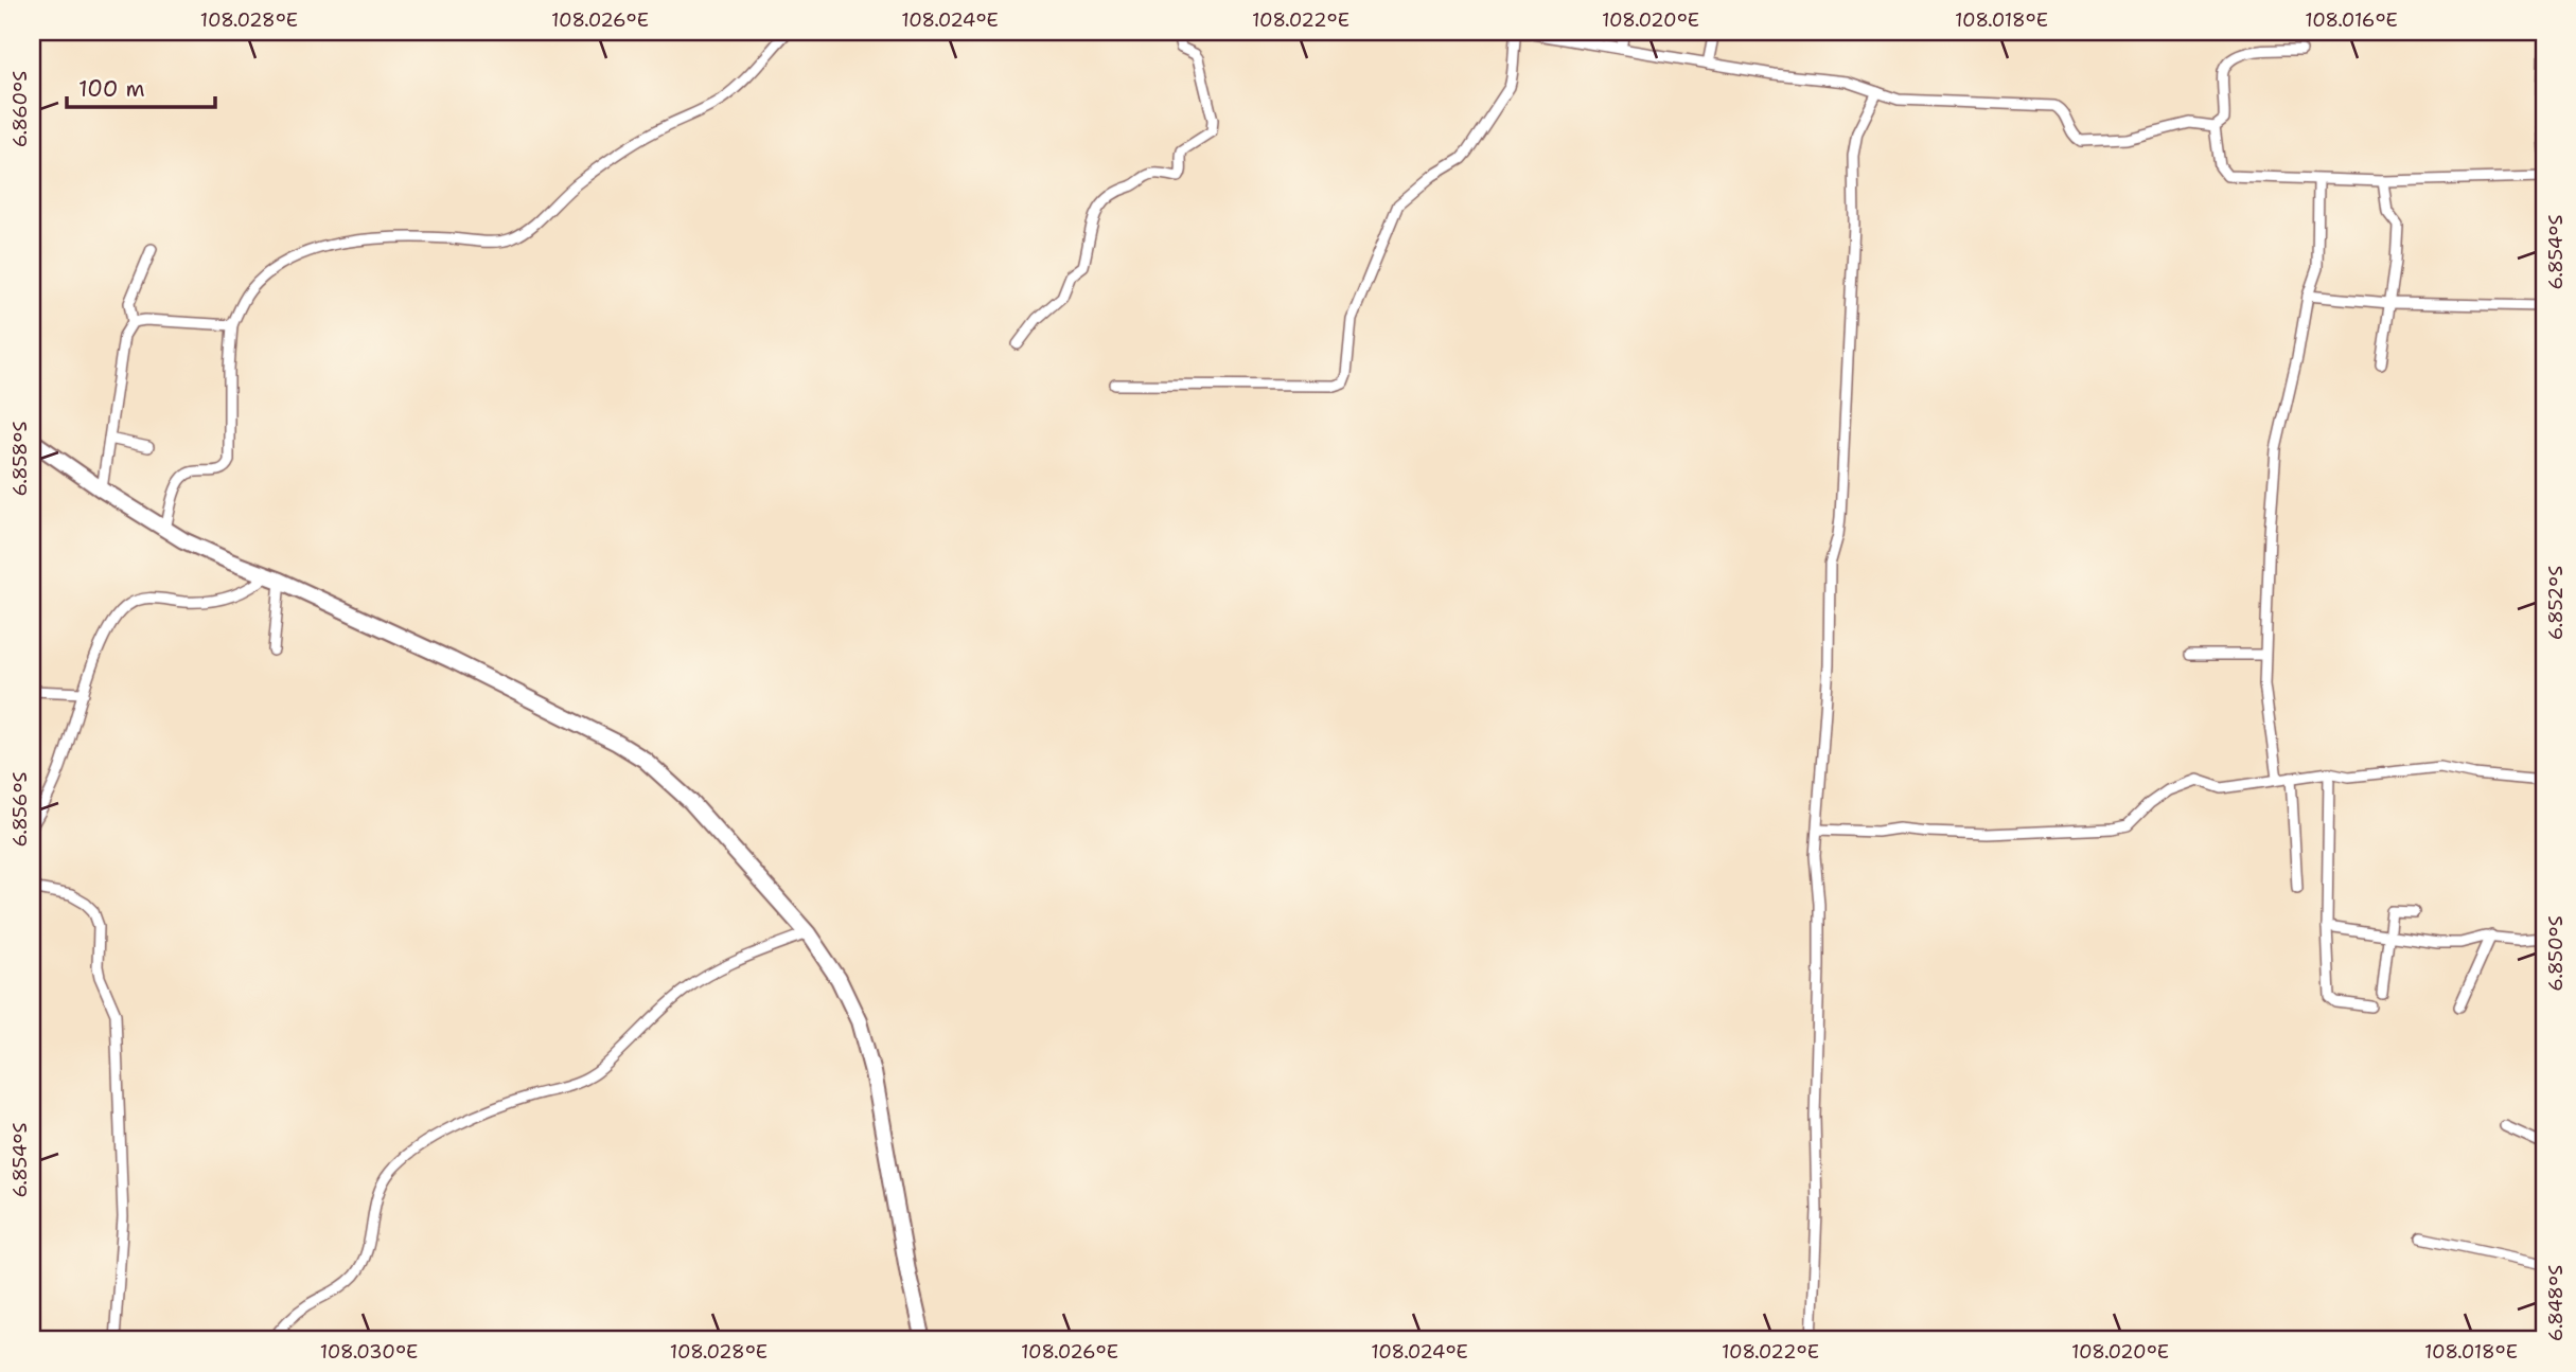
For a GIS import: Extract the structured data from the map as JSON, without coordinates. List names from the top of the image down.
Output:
{
  "scale_bar": "100 m",
  "coordinates": [
    "108.028°E",
    "108.026°E",
    "108.024°E",
    "108.022°E",
    "108.020°E",
    "108.018°E",
    "108.016°E",
    "6.860°S",
    "6.854°S",
    "6.858°S",
    "6.852°S",
    "6.856°S",
    "6.850°S",
    "6.848°S",
    "108.030°E"
  ]
}
